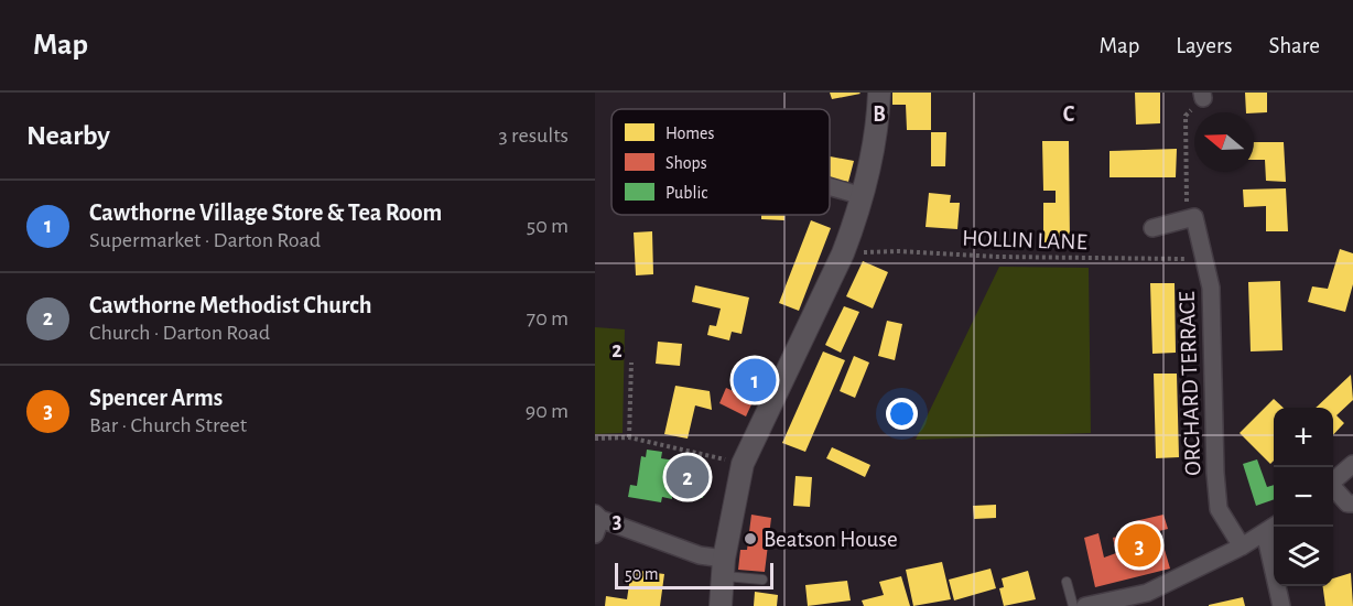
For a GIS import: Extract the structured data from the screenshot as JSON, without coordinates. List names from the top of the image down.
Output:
{
  "streets": {
    "street": ["ORCHARD TERRACE"],
    "path": ["HOLLIN LANE"]
  },
  "crossings": [
    ["HOLLIN LANE", "ORCHARD TERRACE"]
  ],
  "places": ["Beatson House"],
  "legend": ["Homes", "Shops", "Public"],
  "scale_bar": "50 m",
  "north": "left",
  "page": {
    "header": "Map",
    "nav": ["Map", "Layers", "Share"],
    "heading": ["Nearby", "3 results"],
    "list": [
      {
        "mark": "1",
        "name": "Cawthorne Village Store & Tea Room",
        "note": "Supermarket · Darton Road",
        "value": "50 m"
      },
      {
        "mark": "2",
        "name": "Cawthorne Methodist Church",
        "note": "Church · Darton Road",
        "value": "70 m"
      },
      {
        "mark": "3",
        "name": "Spencer Arms",
        "note": "Bar · Church Street",
        "value": "90 m"
      }
    ],
    "pins": ["1", "2", "3"],
    "map_buttons": ["+", "−"],
    "scale": "50 m"
  },
  "grid": {
    "columns": ["B", "C"],
    "rows": ["2", "3"]
  }
}
